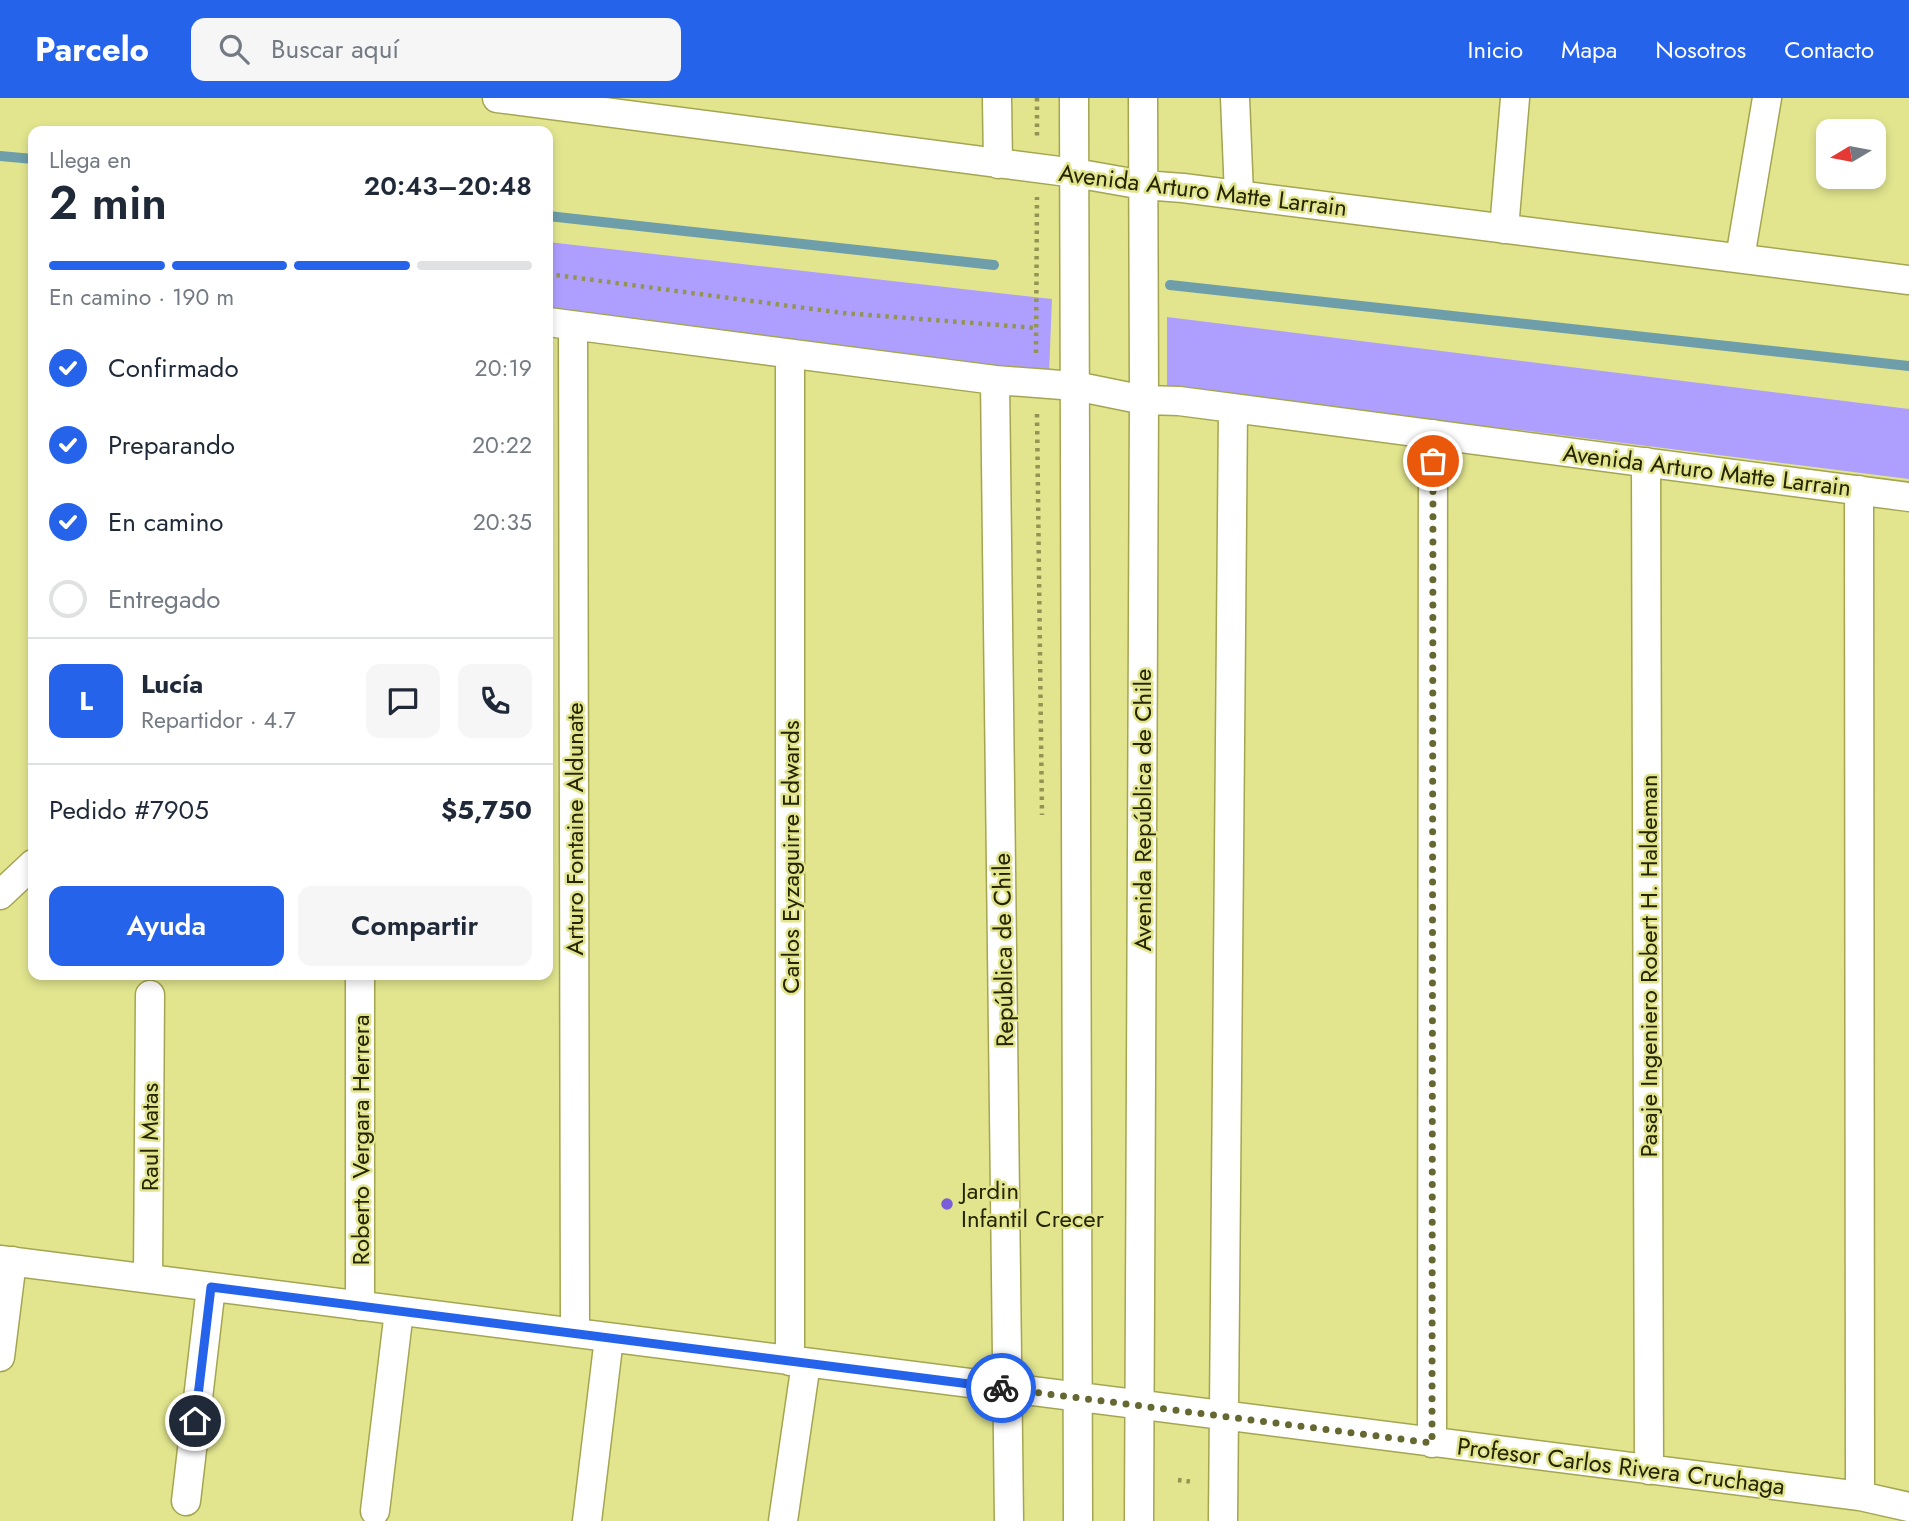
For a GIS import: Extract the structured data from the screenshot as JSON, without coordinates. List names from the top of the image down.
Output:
{
  "streets": {
    "street": [
      "Avenida Arturo Matte Larrain",
      "Avenida República de Chile",
      "Arturo Fontaine Aldunate",
      "Carlos Eyzaguirre Edwards",
      "República de Chile",
      "Pasaje Ingeniero Robert H. Haldeman",
      "Raul Matas",
      "Roberto Vergara Herrera",
      "Profesor Carlos Rivera Cruchaga"
    ]
  },
  "crossings": [
    ["Avenida Arturo Matte Larrain", "Avenida República de Chile"],
    ["Avenida Arturo Matte Larrain", "Arturo Fontaine Aldunate"],
    ["Avenida Arturo Matte Larrain", "Carlos Eyzaguirre Edwards"],
    ["Avenida Arturo Matte Larrain", "República de Chile"],
    ["Avenida Arturo Matte Larrain", "Pasaje Ingeniero Robert H. Haldeman"],
    ["Avenida República de Chile", "Profesor Carlos Rivera Cruchaga"],
    ["Arturo Fontaine Aldunate", "Profesor Carlos Rivera Cruchaga"],
    ["Carlos Eyzaguirre Edwards", "Profesor Carlos Rivera Cruchaga"],
    ["República de Chile", "Profesor Carlos Rivera Cruchaga"],
    ["Pasaje Ingeniero Robert H. Haldeman", "Profesor Carlos Rivera Cruchaga"],
    ["Raul Matas", "Profesor Carlos Rivera Cruchaga"],
    ["Roberto Vergara Herrera", "Profesor Carlos Rivera Cruchaga"]
  ],
  "places": ["Jardin Infantil Crecer"],
  "north": "left",
  "page": {
    "header": "Parcelo",
    "search": "Buscar aquí",
    "nav": [
      "Inicio",
      "Mapa",
      "Nosotros",
      "Contacto"
    ],
    "heading": ["2 min", "Llega en", "20:43–20:48"],
    "panel": [
      "Lucía",
      "Repartidor · 4.7",
      "Pedido #7905",
      "$5,750"
    ],
    "bar": "En camino · 190 m",
    "list": [
      ["Confirmado", "20:19"],
      ["Preparando", "20:22"],
      ["En camino", "20:35"],
      "Entregado"
    ],
    "round": "L",
    "buttons": ["Ayuda", "Compartir"]
  }
}
